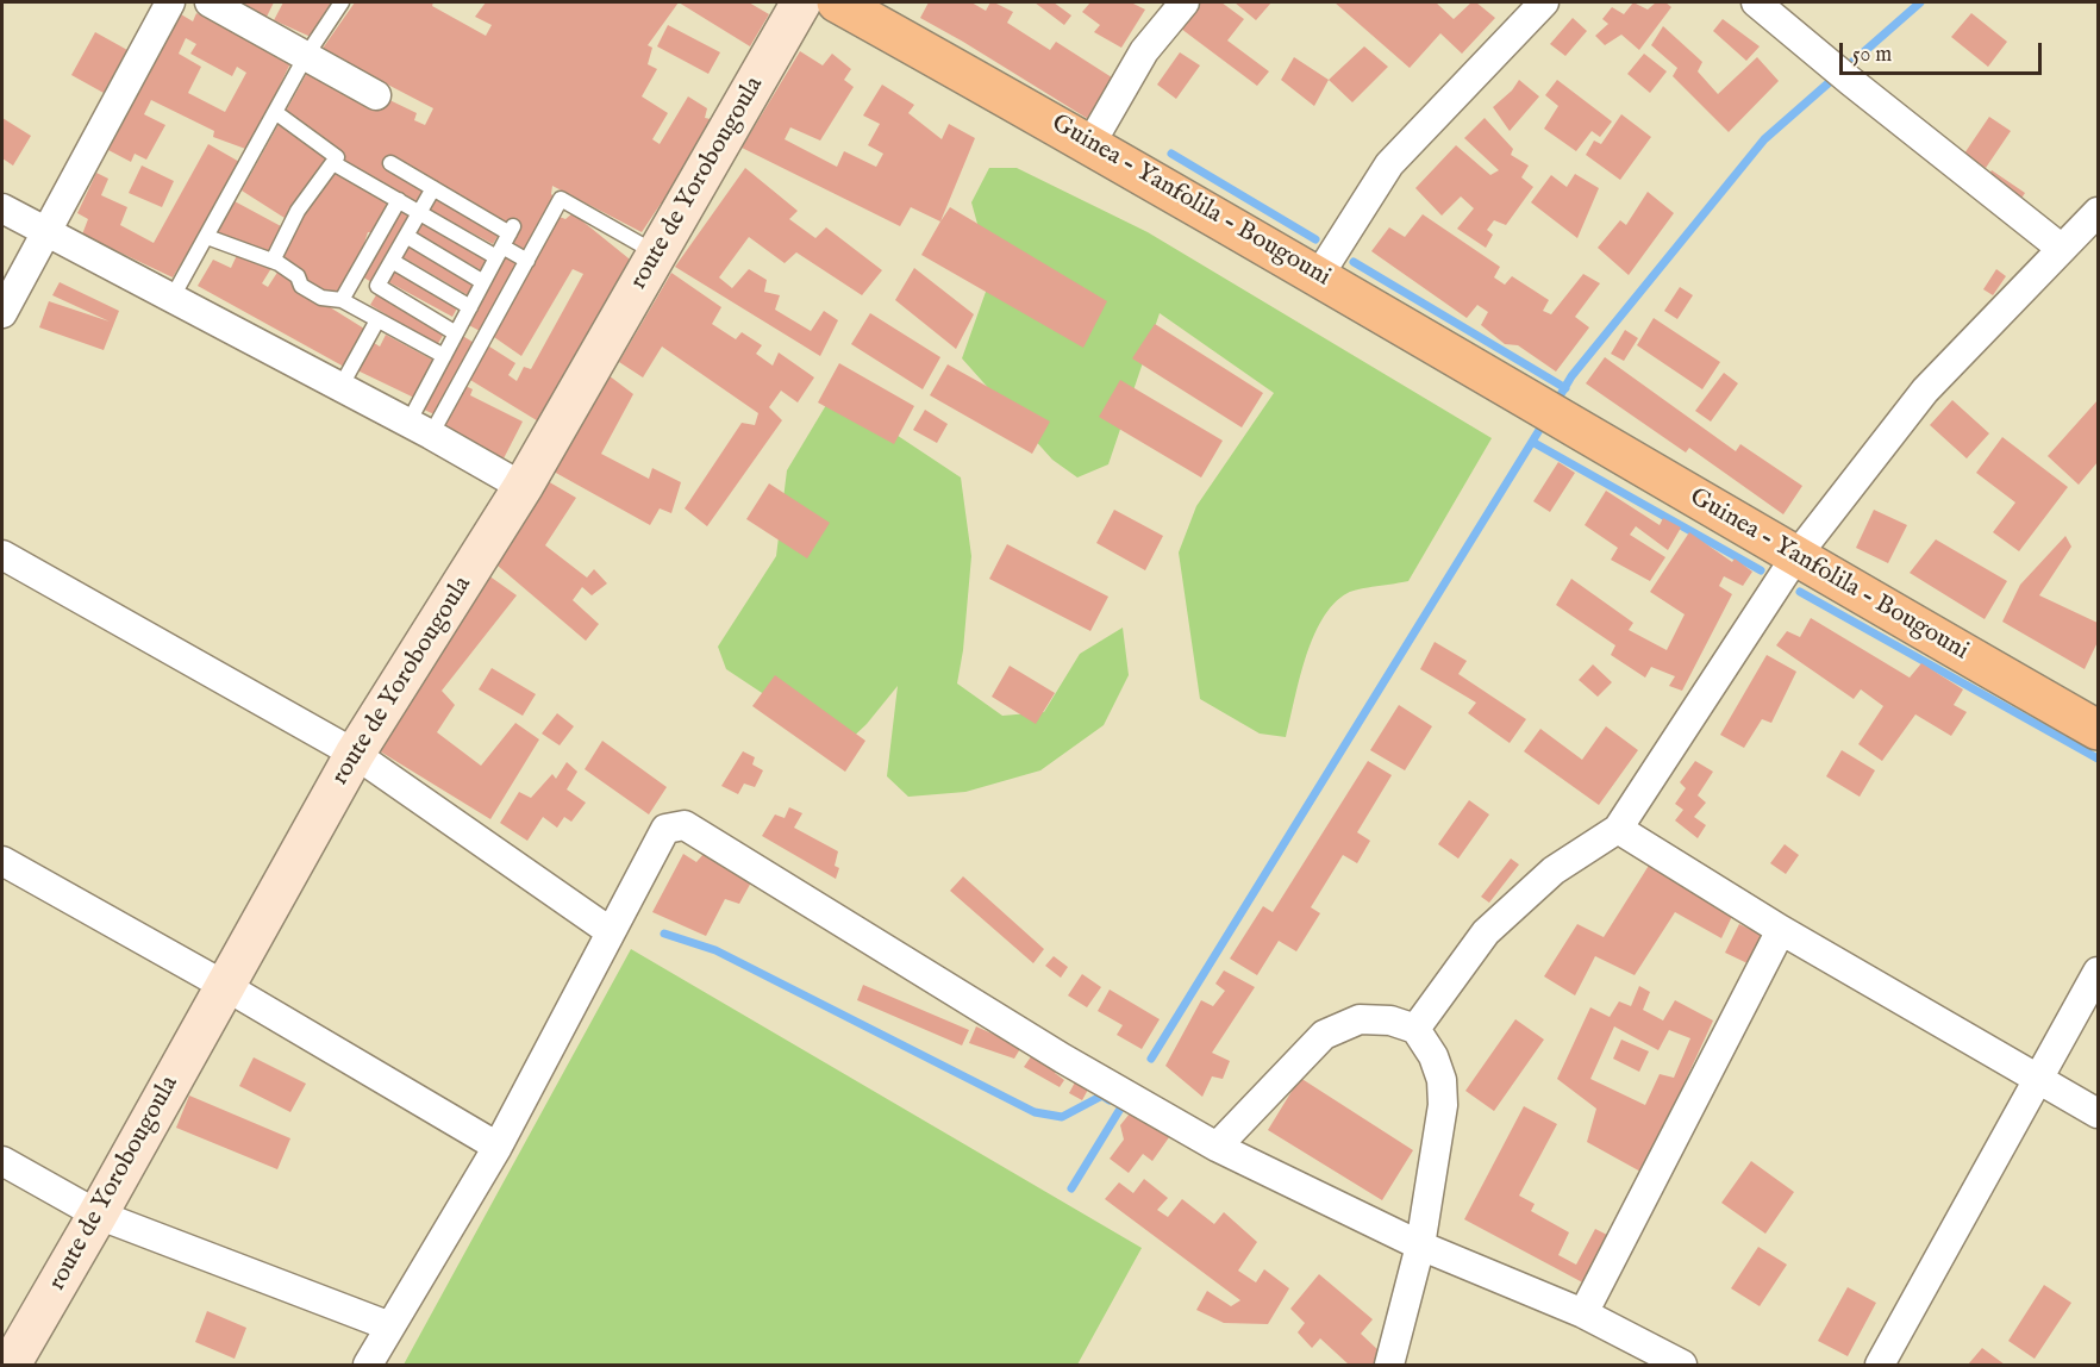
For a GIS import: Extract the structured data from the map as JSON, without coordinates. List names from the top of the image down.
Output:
{
  "streets": {
    "main road": ["route de Yorobougoula", "Guinea - Yanfolila - Bougouni"]
  },
  "scale_bar": "50 m"
}
